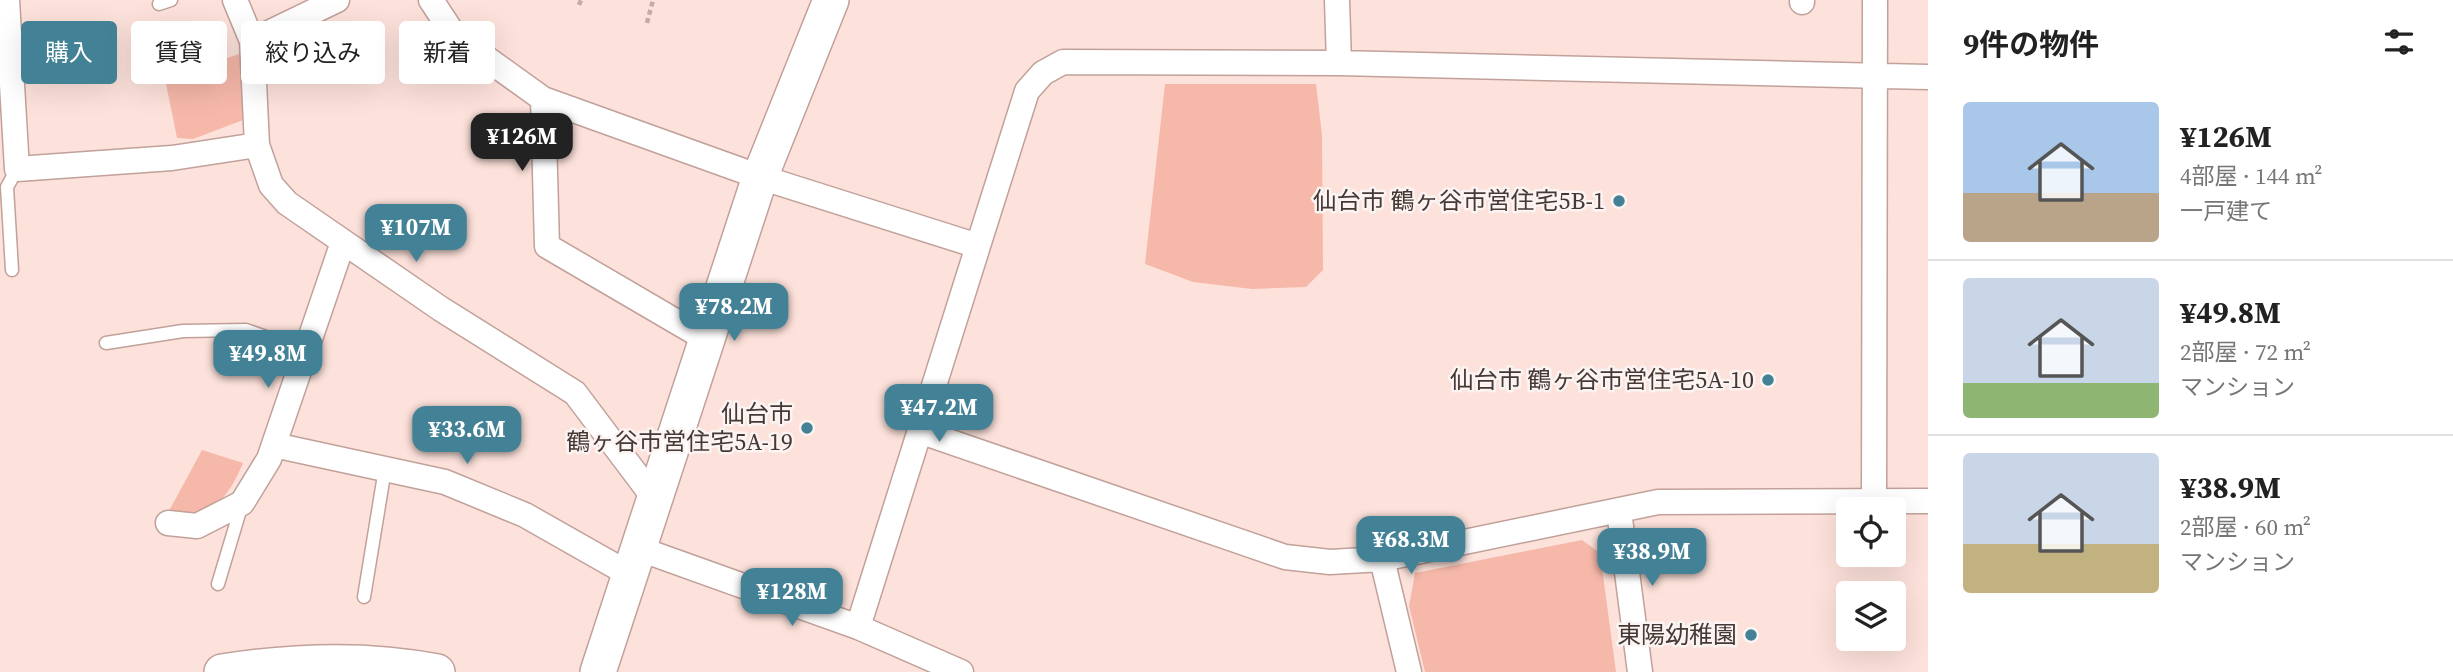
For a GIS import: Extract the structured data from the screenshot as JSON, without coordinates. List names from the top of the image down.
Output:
{
  "places": [
    "仙台市 鶴ヶ谷市営住宅5B-1",
    "仙台市 鶴ヶ谷市営住宅5A-10",
    "仙台市 鶴ヶ谷市営住宅5A-19",
    "東陽幼稚園"
  ],
  "page": {
    "heading": "9件の物件",
    "chip": [
      "購入",
      "賃貸",
      "絞り込み",
      "新着"
    ],
    "list": [
      {
        "name": "¥126M",
        "note": "4部屋 · 144 m² · 一戸建て"
      },
      {
        "name": "¥49.8M",
        "note": "2部屋 · 72 m² · マンション"
      },
      {
        "name": "¥38.9M",
        "note": "2部屋 · 60 m² · マンション"
      }
    ],
    "price": [
      "¥126M",
      "¥107M",
      "¥78.2M",
      "¥49.8M",
      "¥47.2M",
      "¥33.6M",
      "¥68.3M",
      "¥38.9M",
      "¥128M"
    ]
  }
}
